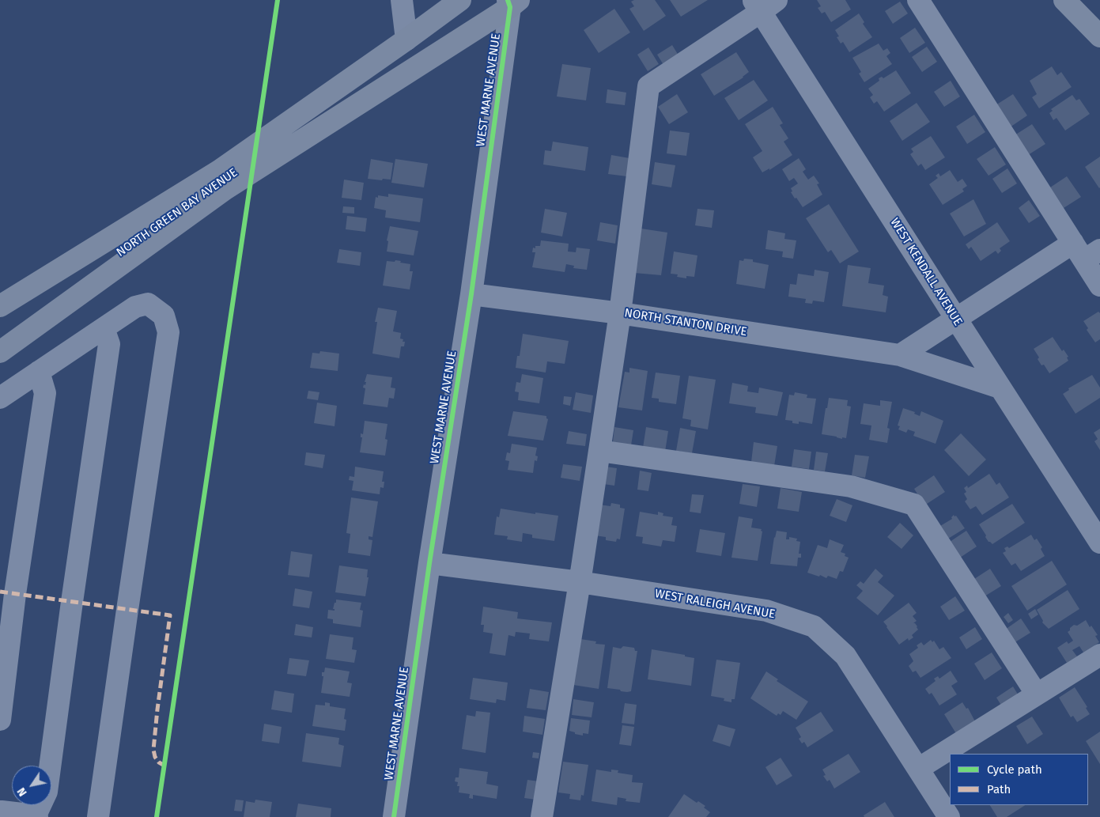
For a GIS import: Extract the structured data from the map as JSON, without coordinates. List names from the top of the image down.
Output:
{
  "streets": {
    "main road": ["NORTH GREEN BAY AVENUE"],
    "street": [
      "WEST MARNE AVENUE",
      "WEST KENDALL AVENUE",
      "NORTH STANTON DRIVE",
      "WEST RALEIGH AVENUE"
    ]
  },
  "crossings": [
    ["WEST MARNE AVENUE", "NORTH GREEN BAY AVENUE"],
    ["WEST MARNE AVENUE", "NORTH STANTON DRIVE"],
    ["WEST MARNE AVENUE", "WEST RALEIGH AVENUE"],
    ["WEST KENDALL AVENUE", "NORTH STANTON DRIVE"]
  ],
  "legend": ["Cycle path", "Path"],
  "north": "bottom left"
}
